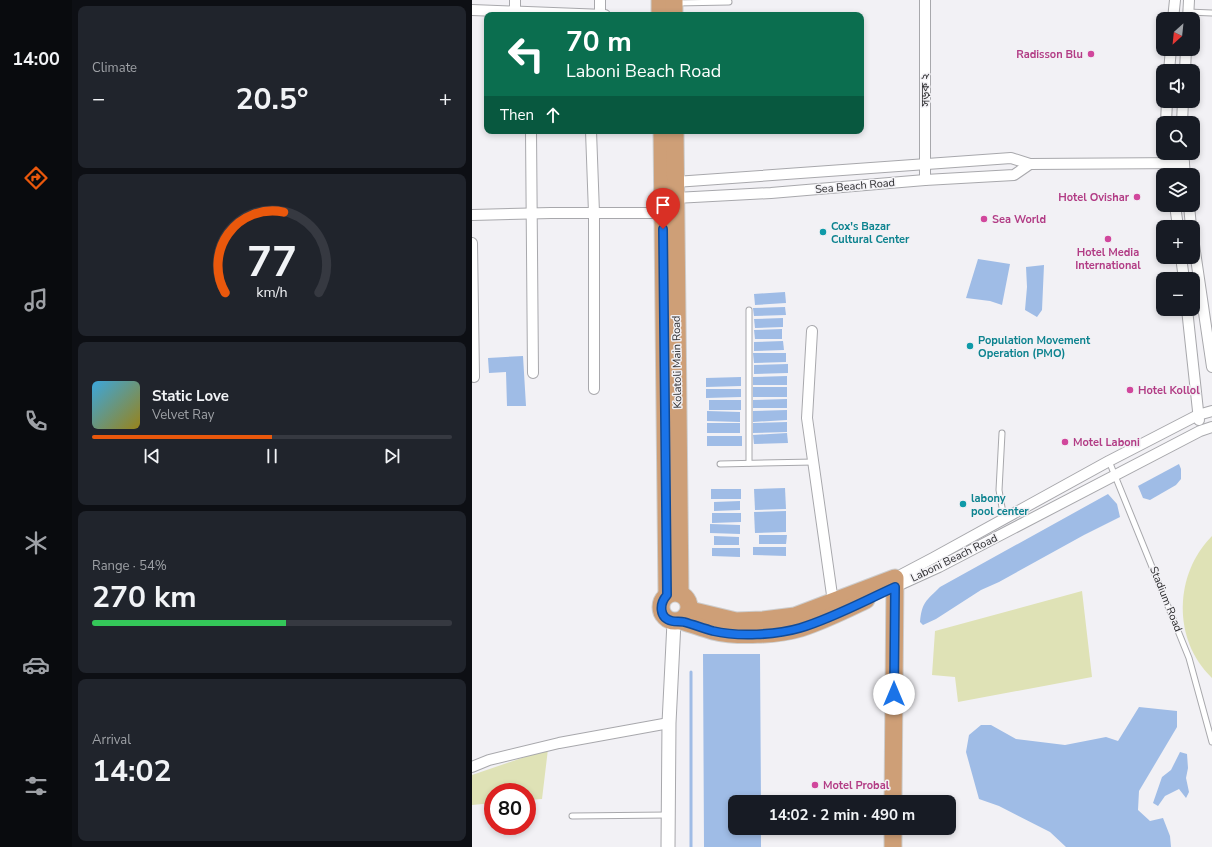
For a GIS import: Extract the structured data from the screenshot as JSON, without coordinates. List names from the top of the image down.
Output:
{
  "streets": {
    "highway": ["Kolatoli Main Road", "Laboni Beach Road"],
    "street": ["সড়ক ২", "Sea Beach Road"],
    "lane": ["Stadium Road"]
  },
  "crossings": [
    ["সড়ক ২", "Sea Beach Road"],
    ["Sea Beach Road", "Kolatoli Main Road"],
    ["Kolatoli Main Road", "Laboni Beach Road"],
    ["Laboni Beach Road", "Stadium Road"]
  ],
  "places": [
    "Radisson Blu",
    "Hotel Ovishar",
    "Sea World",
    "Cox's Bazar Cultural Center",
    "Hotel Media International",
    "Population Movement Operation (PMO)",
    "Hotel Kollol",
    "Motel Laboni",
    "labony pool center",
    "Motel Probal"
  ],
  "north": "bottom left",
  "page": {
    "tabs": "14:00",
    "tile": [
      "Climate",
      ["Range · 54%", "270 km"],
      ["Arrival", "14:02"]
    ],
    "map_buttons": ["+", "−"],
    "turn": ["70 m", "Laboni Beach Road"],
    "heat": ["−", "20.5°", "+"],
    "then": "Then",
    "song": ["Static Love", "Velvet Ray"],
    "limit": "80",
    "trip": "14:02 · 2 min · 490 m",
    "gauge": ["77", "km/h"]
  }
}
